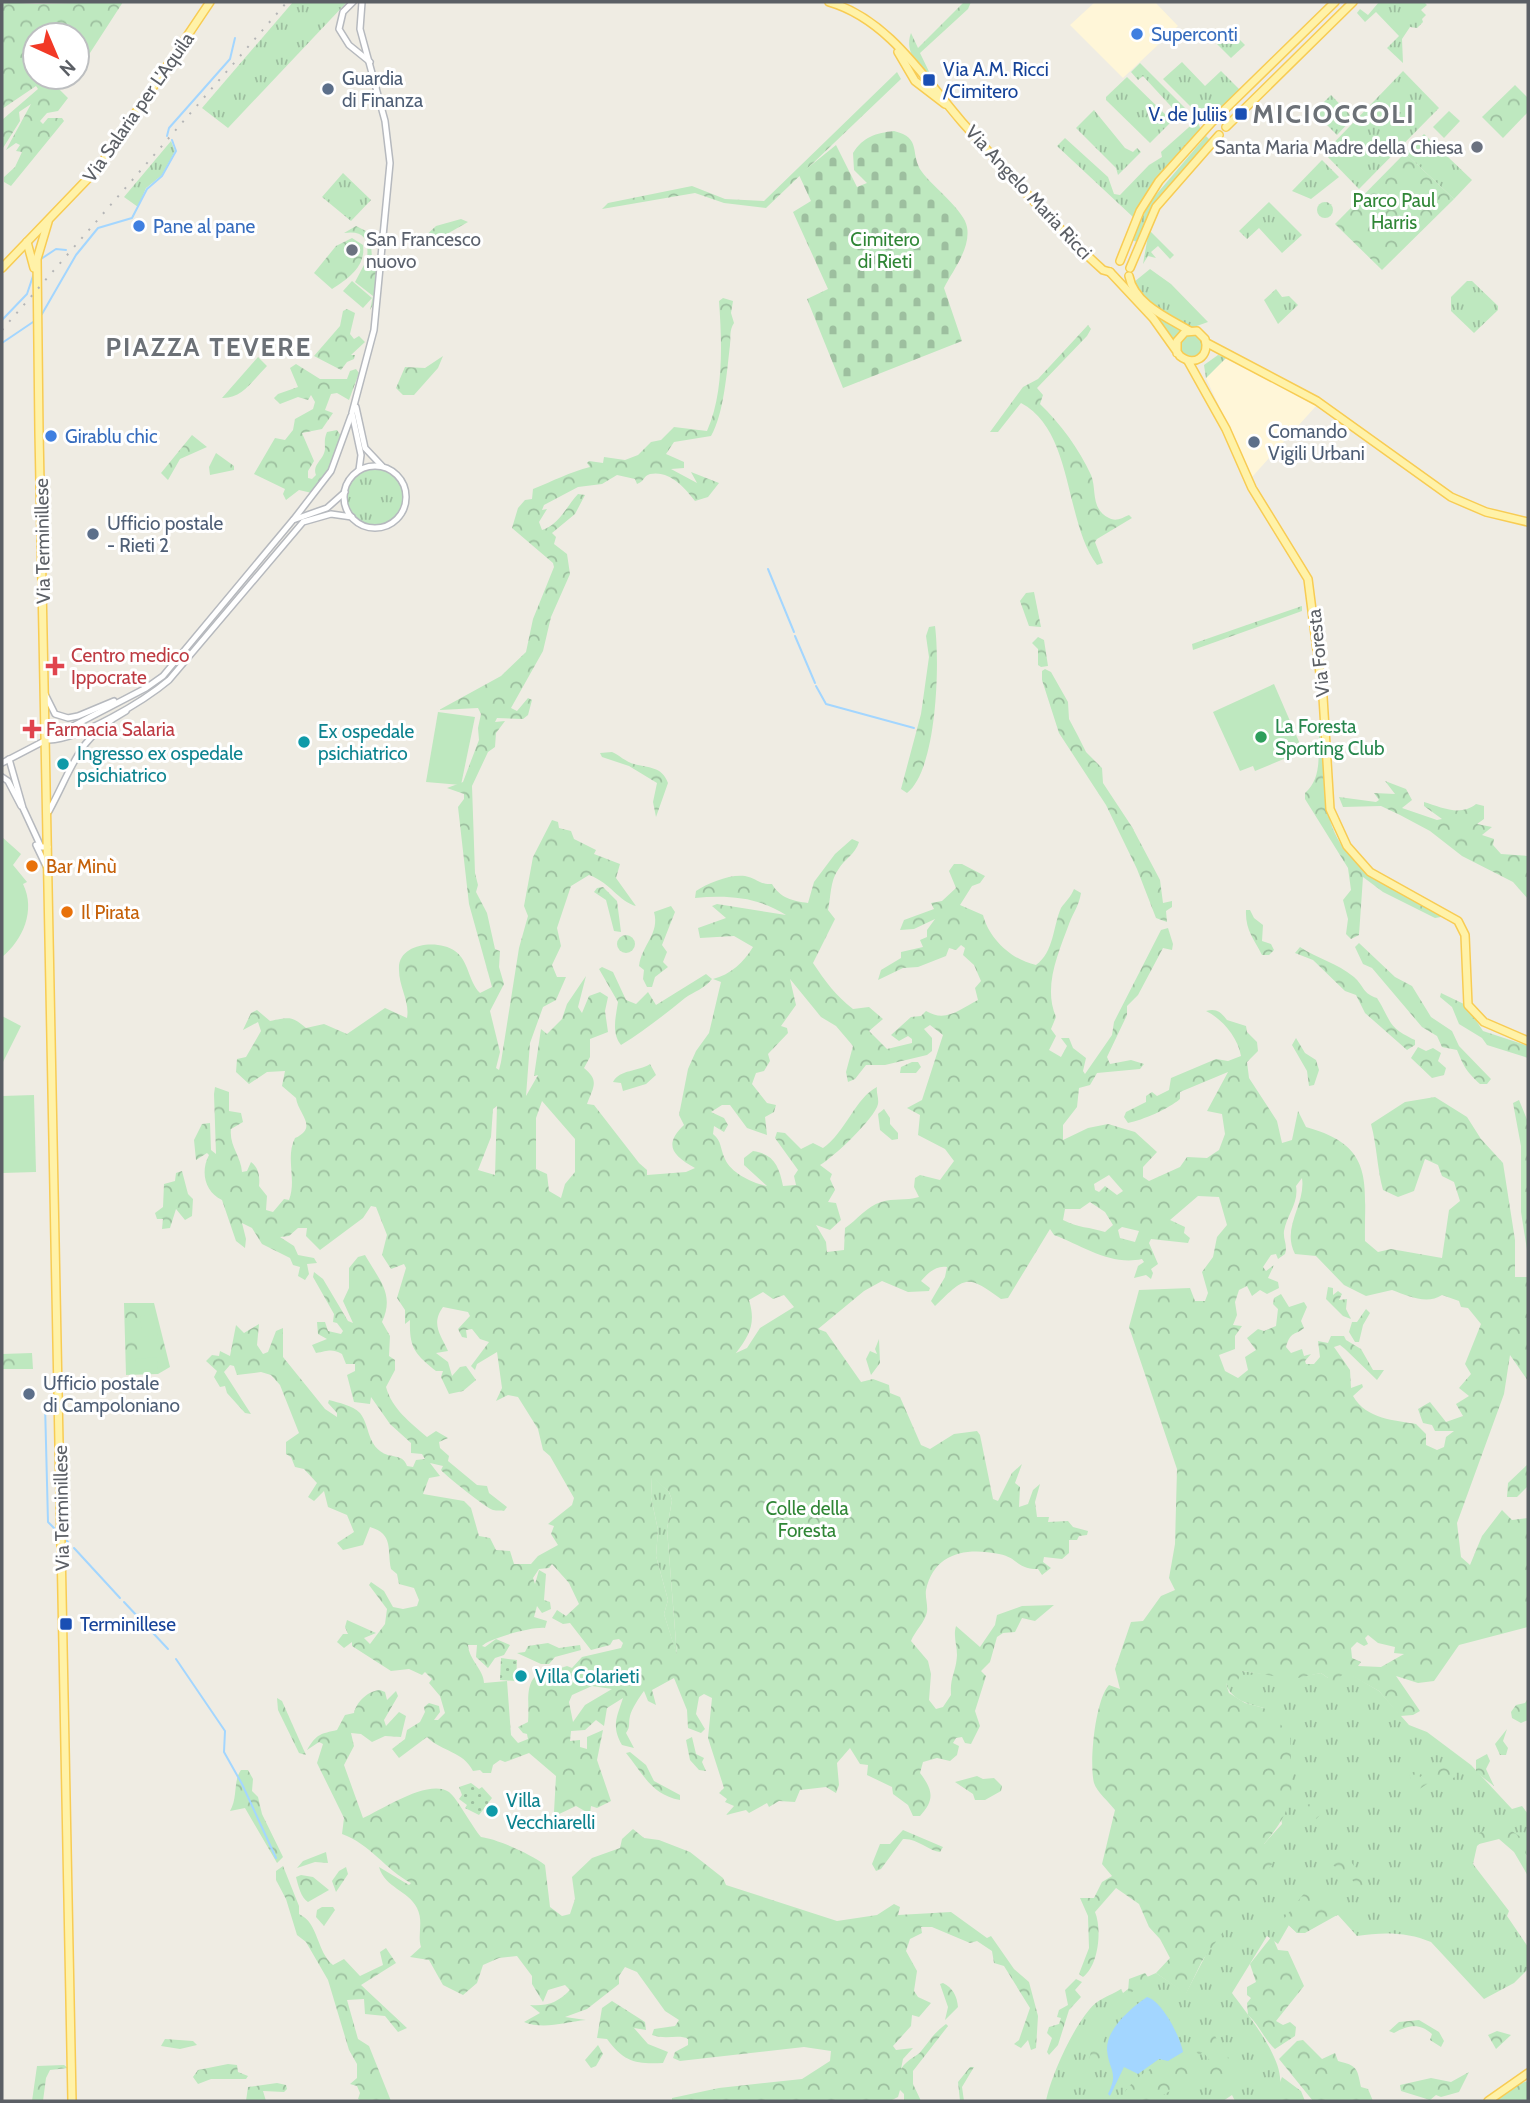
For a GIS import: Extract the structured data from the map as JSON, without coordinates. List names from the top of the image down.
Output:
{
  "streets": {
    "main road": [
      "Via Salaria per L'Aquila",
      "Via Angelo Maria Ricci",
      "Via Terminillese",
      "Via Foresta"
    ]
  },
  "districts": ["MICIOCCOLI", "PIAZZA TEVERE"],
  "parks": ["Parco Paul Harris", "Cimitero di Rieti", "Colle della Foresta"],
  "places": {
    "other": [
      "Superconti",
      "Guardia di Finanza",
      "Santa Maria Madre della Chiesa",
      "Pane al pane",
      "San Francesco nuovo",
      "Girablu chic",
      "Comando Vigili Urbani",
      "Ufficio postale - Rieti 2",
      "La Foresta Sporting Club",
      "Ex ospedale psichiatrico",
      "Ingresso ex ospedale psichiatrico",
      "Bar Minù",
      "Il Pirata",
      "Ufficio postale di Campoloniano",
      "Villa Colarieti",
      "Villa Vecchiarelli"
    ],
    "transit": ["Via A.M. Ricci /Cimitero", "V. de Juliis", "Terminillese"],
    "health": ["Centro medico Ippocrate", "Farmacia Salaria"]
  },
  "north": "bottom right"
}
